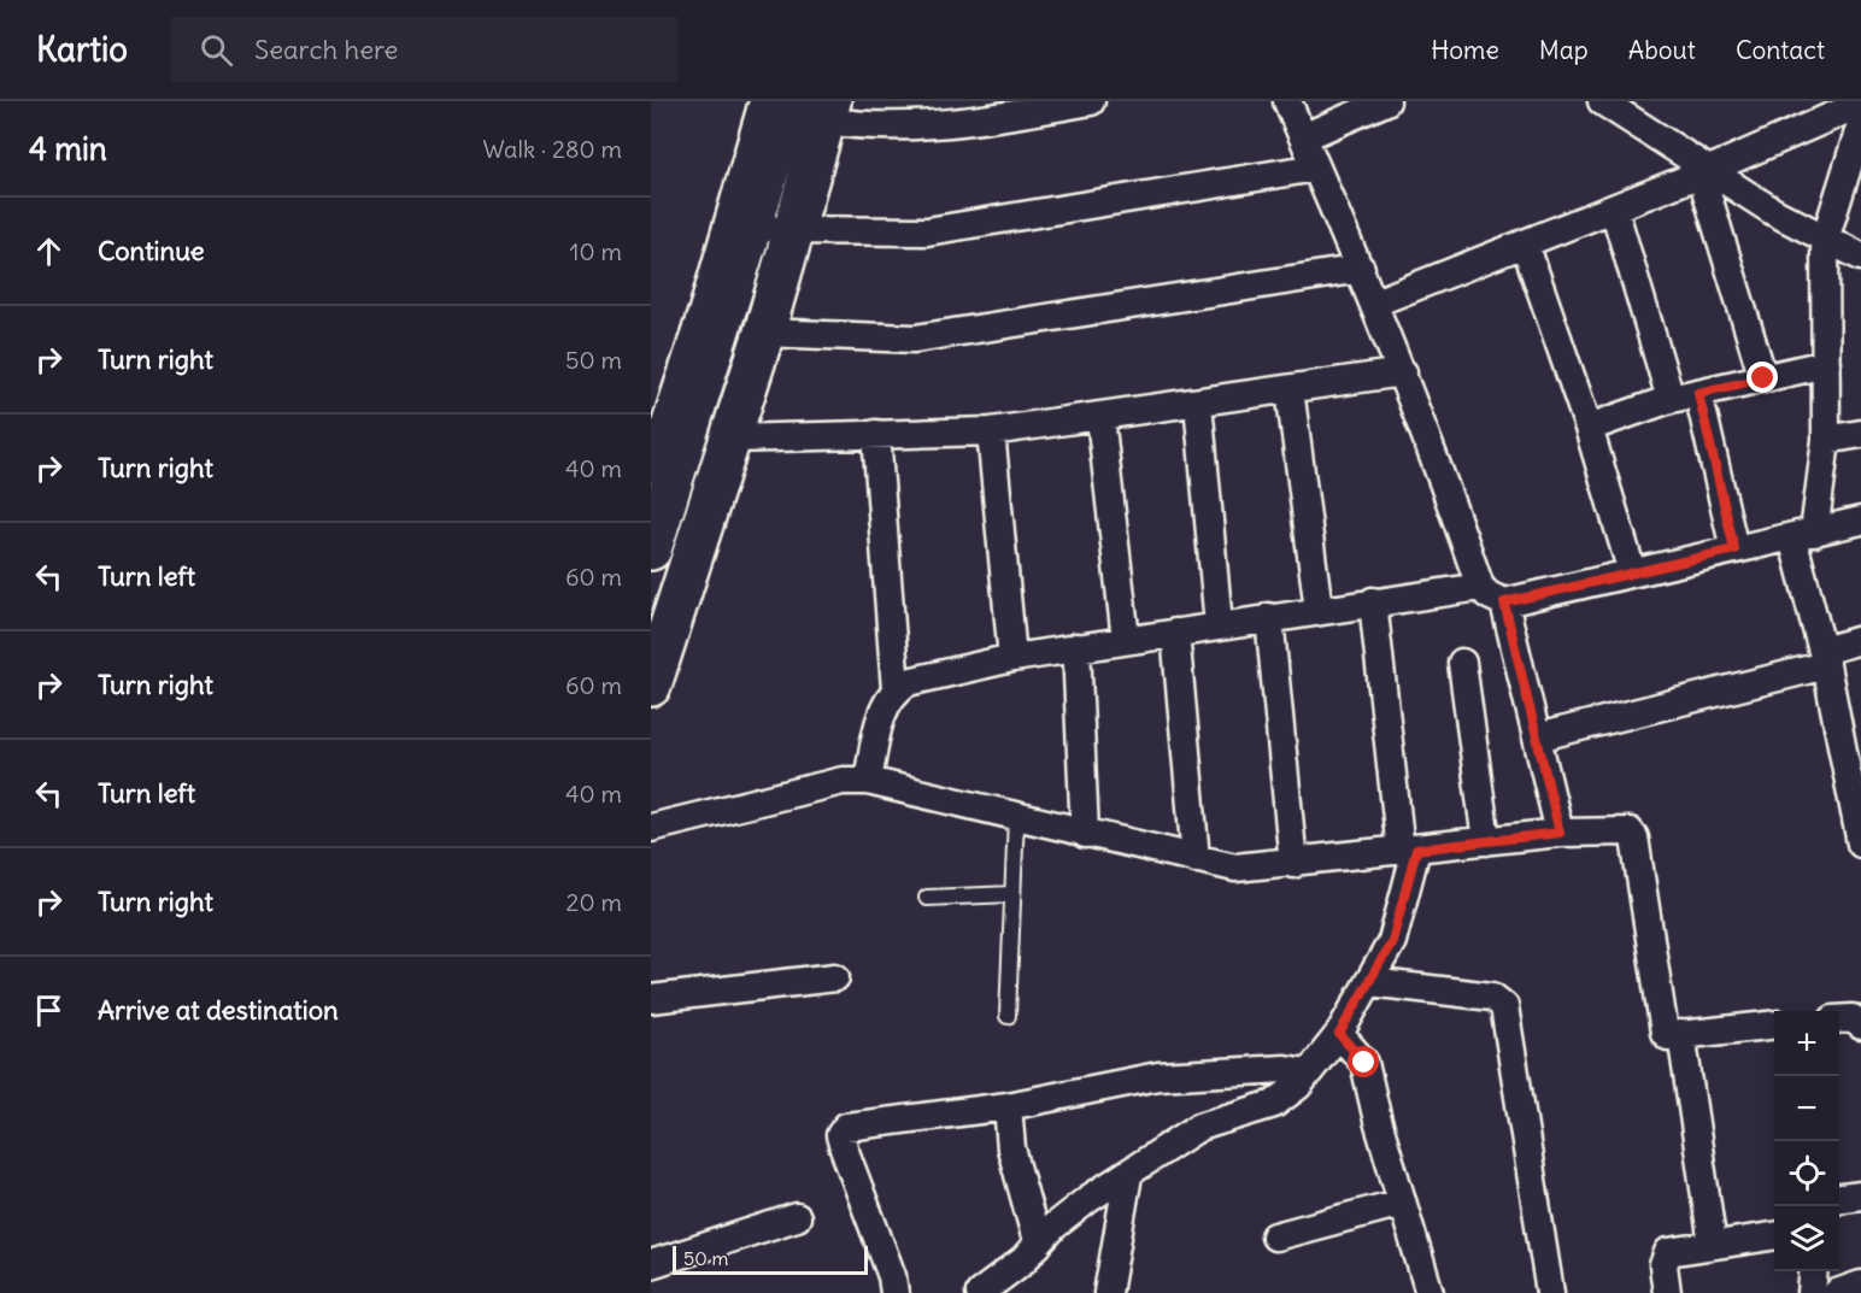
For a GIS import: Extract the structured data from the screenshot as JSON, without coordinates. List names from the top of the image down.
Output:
{
  "scale_bar": "50 m",
  "page": {
    "header": "Kartio",
    "search": "Search here",
    "nav": [
      "Home",
      "Map",
      "About",
      "Contact"
    ],
    "heading": ["4 min", "Walk · 280 m"],
    "list": [
      ["Continue", "10 m"],
      ["Turn right", "50 m"],
      ["Turn right", "40 m"],
      ["Turn left", "60 m"],
      ["Turn right", "60 m"],
      ["Turn left", "40 m"],
      ["Turn right", "20 m"],
      "Arrive at destination"
    ],
    "map_buttons": ["+", "−"],
    "scale": "50 m"
  }
}
